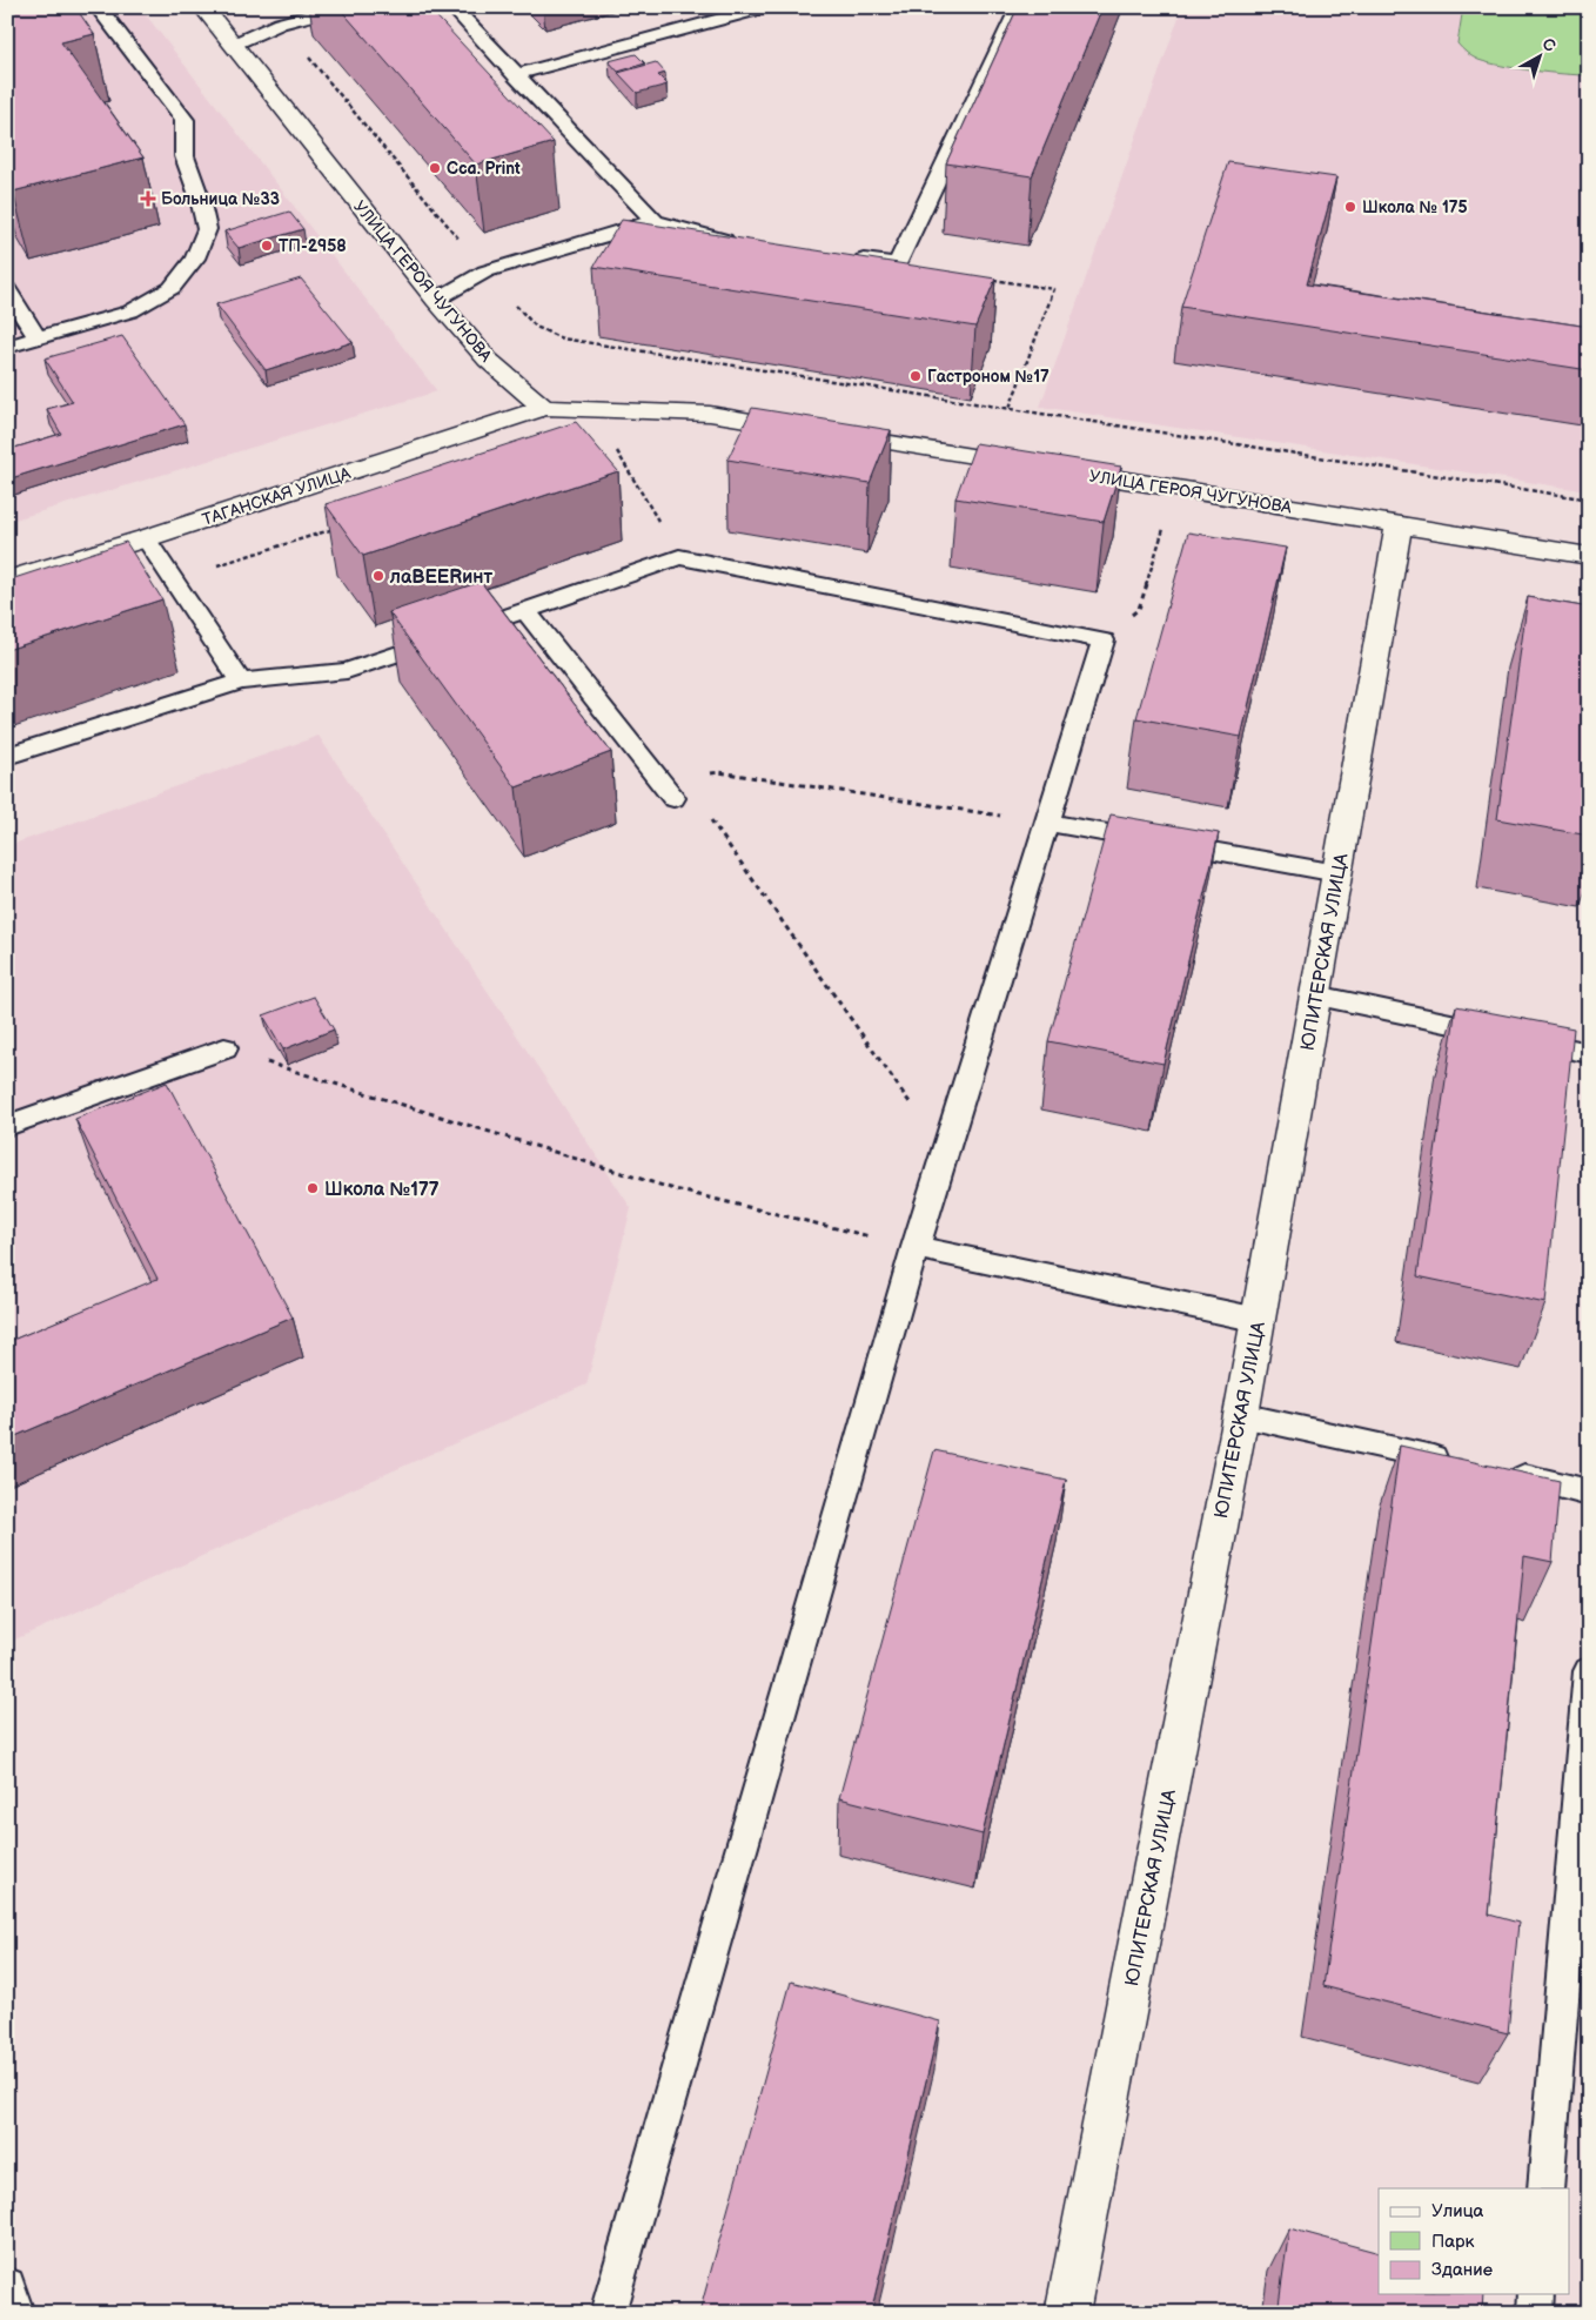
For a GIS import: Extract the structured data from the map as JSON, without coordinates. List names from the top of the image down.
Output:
{
  "streets": {
    "street": ["УЛИЦА ГЕРОЯ ЧУГУНОВА", "ТАГАНСКАЯ УЛИЦА", "ЮПИТЕРСКАЯ УЛИЦА"]
  },
  "crossings": [
    ["УЛИЦА ГЕРОЯ ЧУГУНОВА", "ТАГАНСКАЯ УЛИЦА"],
    ["УЛИЦА ГЕРОЯ ЧУГУНОВА", "ЮПИТЕРСКАЯ УЛИЦА"]
  ],
  "places": {
    "other": [
      "Cca. Print",
      "Школа № 175",
      "ТП-2958",
      "Гастроном №17",
      "лаBEERинт",
      "Школа №177"
    ],
    "health": ["Больница №33"]
  },
  "legend": ["Улица", "Парк", "Здание"],
  "north": "top right"
}
